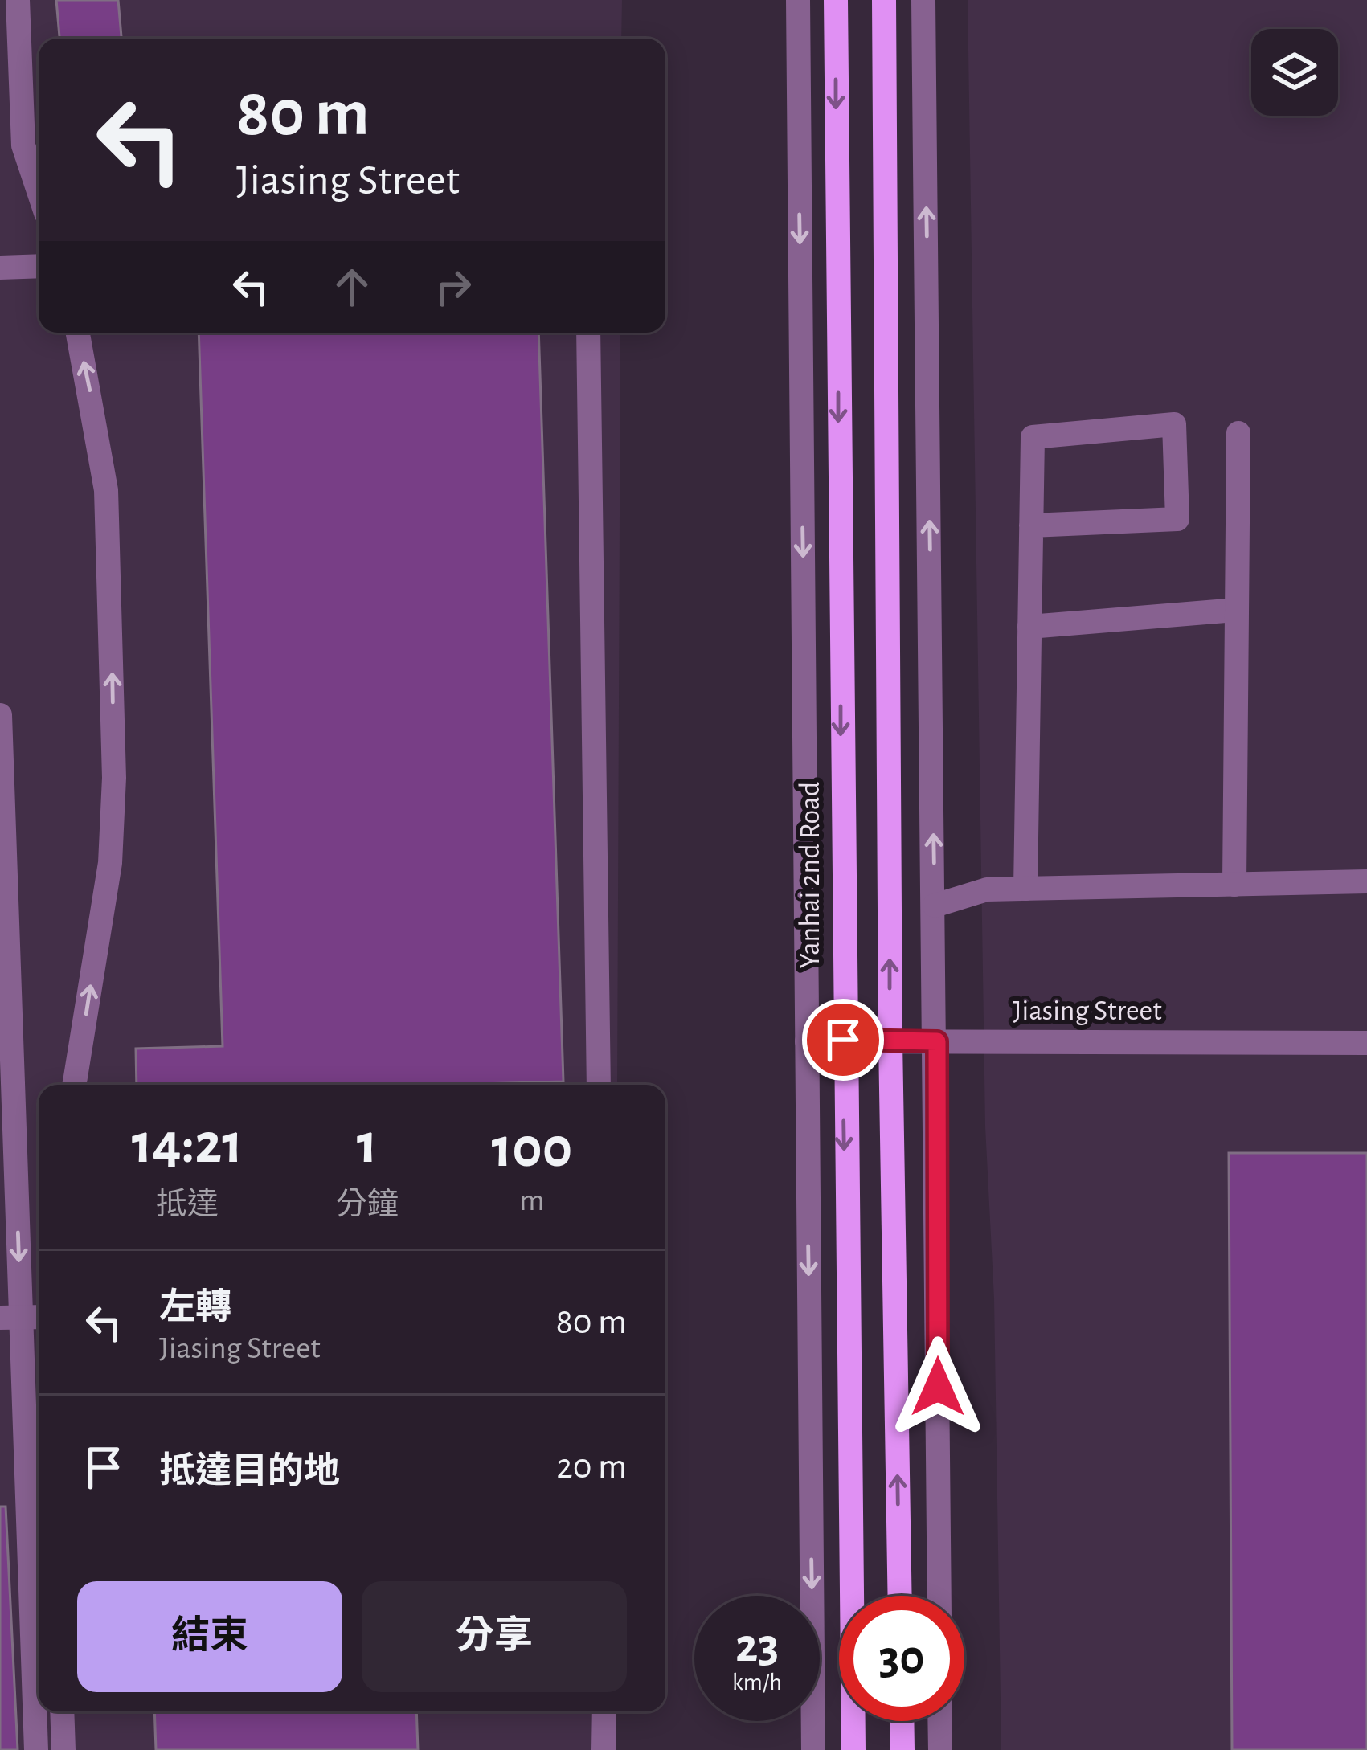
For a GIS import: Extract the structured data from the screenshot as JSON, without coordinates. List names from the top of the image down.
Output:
{
  "streets": {
    "main road": ["Yanhai 2nd Road"],
    "street": ["Jiasing Street"]
  },
  "crossings": [
    ["Yanhai 2nd Road", "Jiasing Street"]
  ],
  "page": {
    "turn": ["80 m", "Jiasing Street"],
    "eta": [
      "14:21",
      "抵達",
      "1",
      "分鐘",
      "100",
      "m"
    ],
    "list": [
      {
        "name": "左轉",
        "note": "Jiasing Street",
        "value": "80 m"
      },
      {
        "name": "抵達目的地",
        "value": "20 m"
      }
    ],
    "buttons": ["結束", "分享"],
    "speed": "23 km/h",
    "limit": "30"
  }
}
